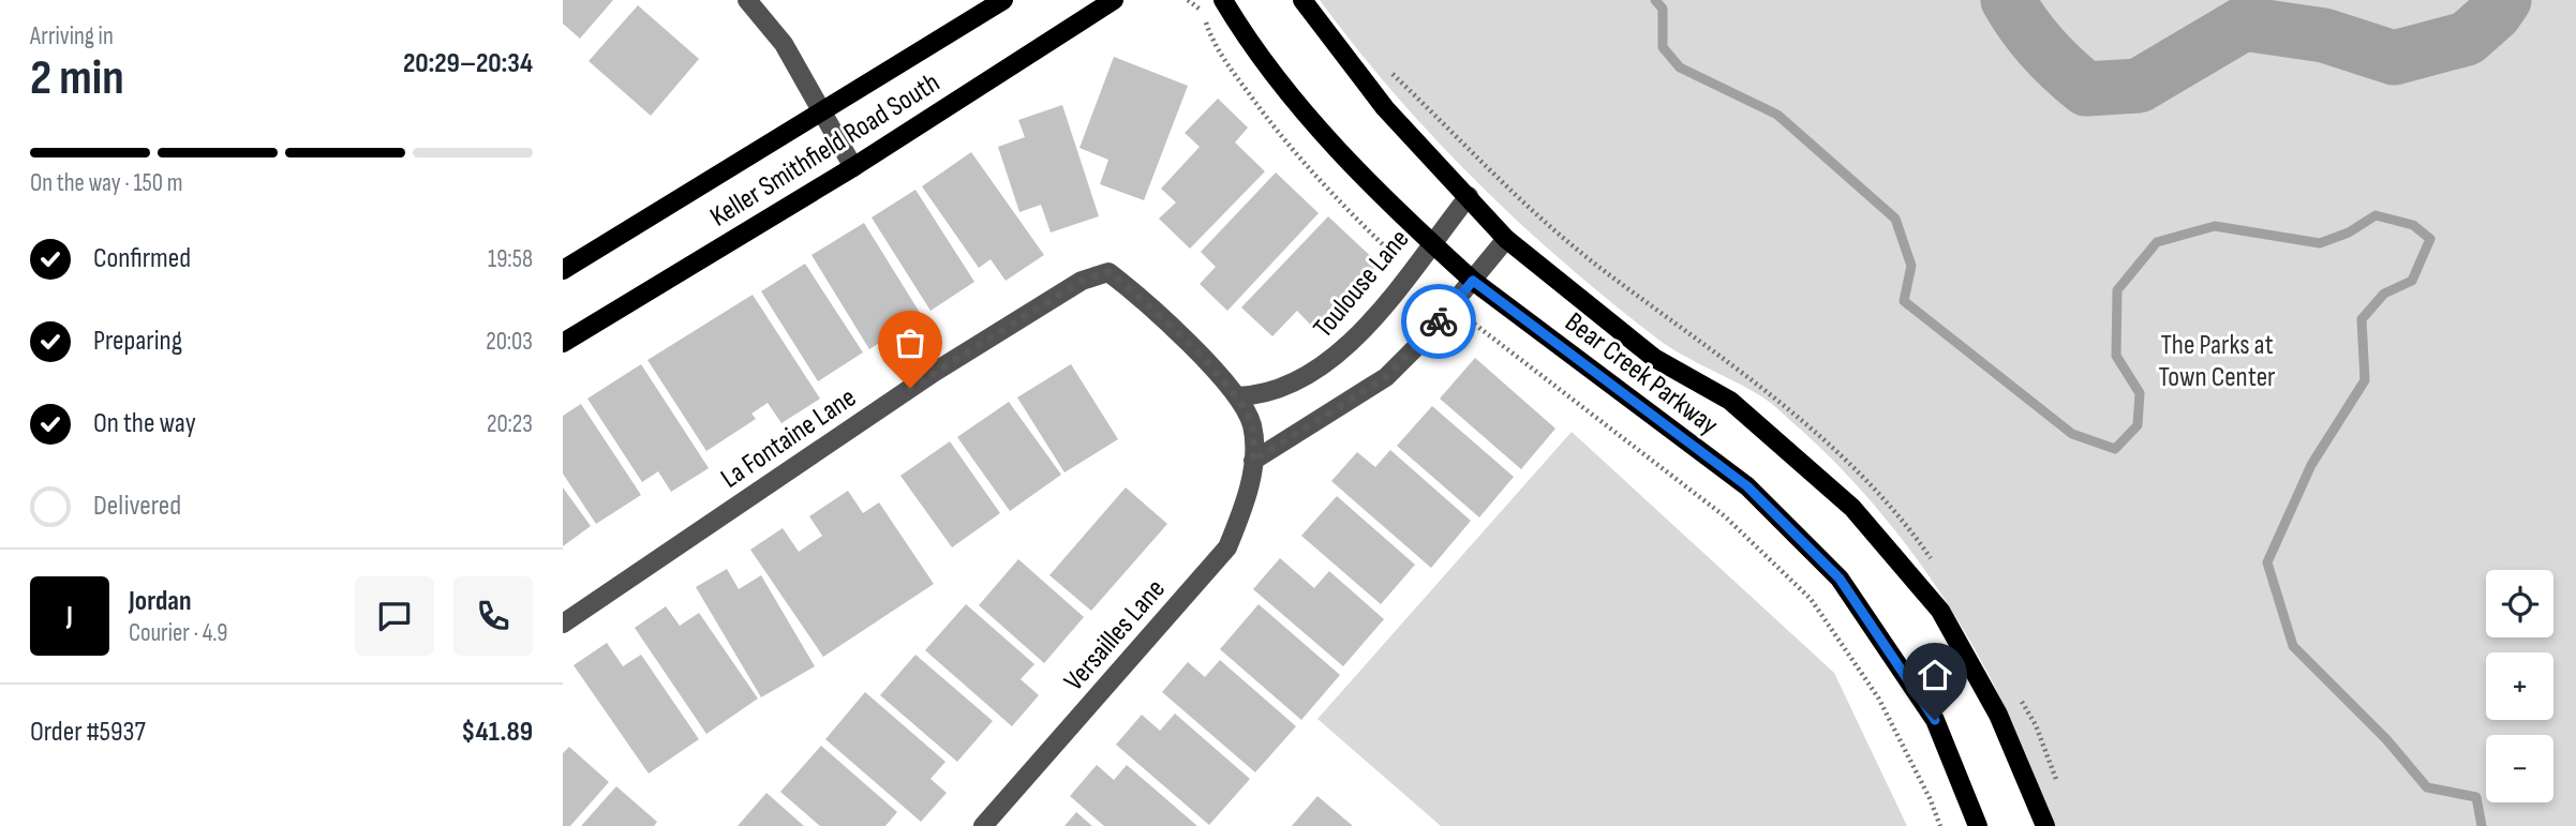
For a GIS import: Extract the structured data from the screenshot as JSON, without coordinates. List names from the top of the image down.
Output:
{
  "streets": {
    "main road": ["Keller Smithfield Road South", "Bear Creek Parkway"],
    "street": ["Toulouse Lane", "La Fontaine Lane", "Versailles Lane"]
  },
  "crossings": [
    ["Toulouse Lane", "Bear Creek Parkway"],
    ["Toulouse Lane", "La Fontaine Lane"],
    ["La Fontaine Lane", "Versailles Lane"]
  ],
  "parks": ["The Parks at Town Center"],
  "page": {
    "heading": ["2 min", "Arriving in", "20:29–20:34"],
    "panel": [
      "Jordan",
      "Courier · 4.9",
      "Order #5937",
      "$41.89"
    ],
    "bar": "On the way · 150 m",
    "list": [
      ["Confirmed", "19:58"],
      ["Preparing", "20:03"],
      ["On the way", "20:23"],
      "Delivered"
    ],
    "map_buttons": ["+", "−"],
    "round": "J"
  }
}
